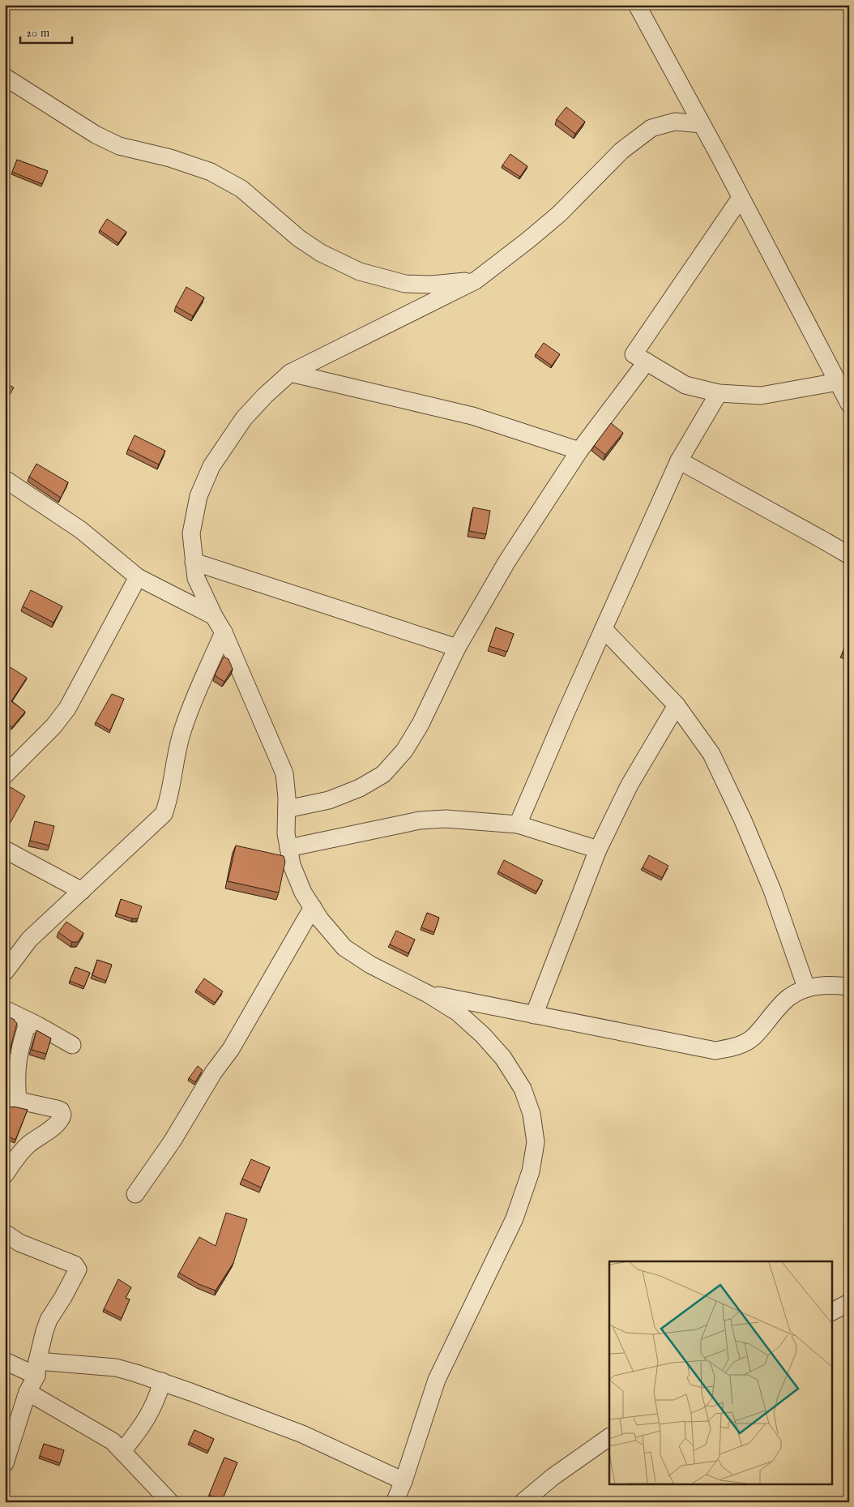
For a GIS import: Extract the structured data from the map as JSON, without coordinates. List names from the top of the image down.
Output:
{
  "scale_bar": "20 m"
}
